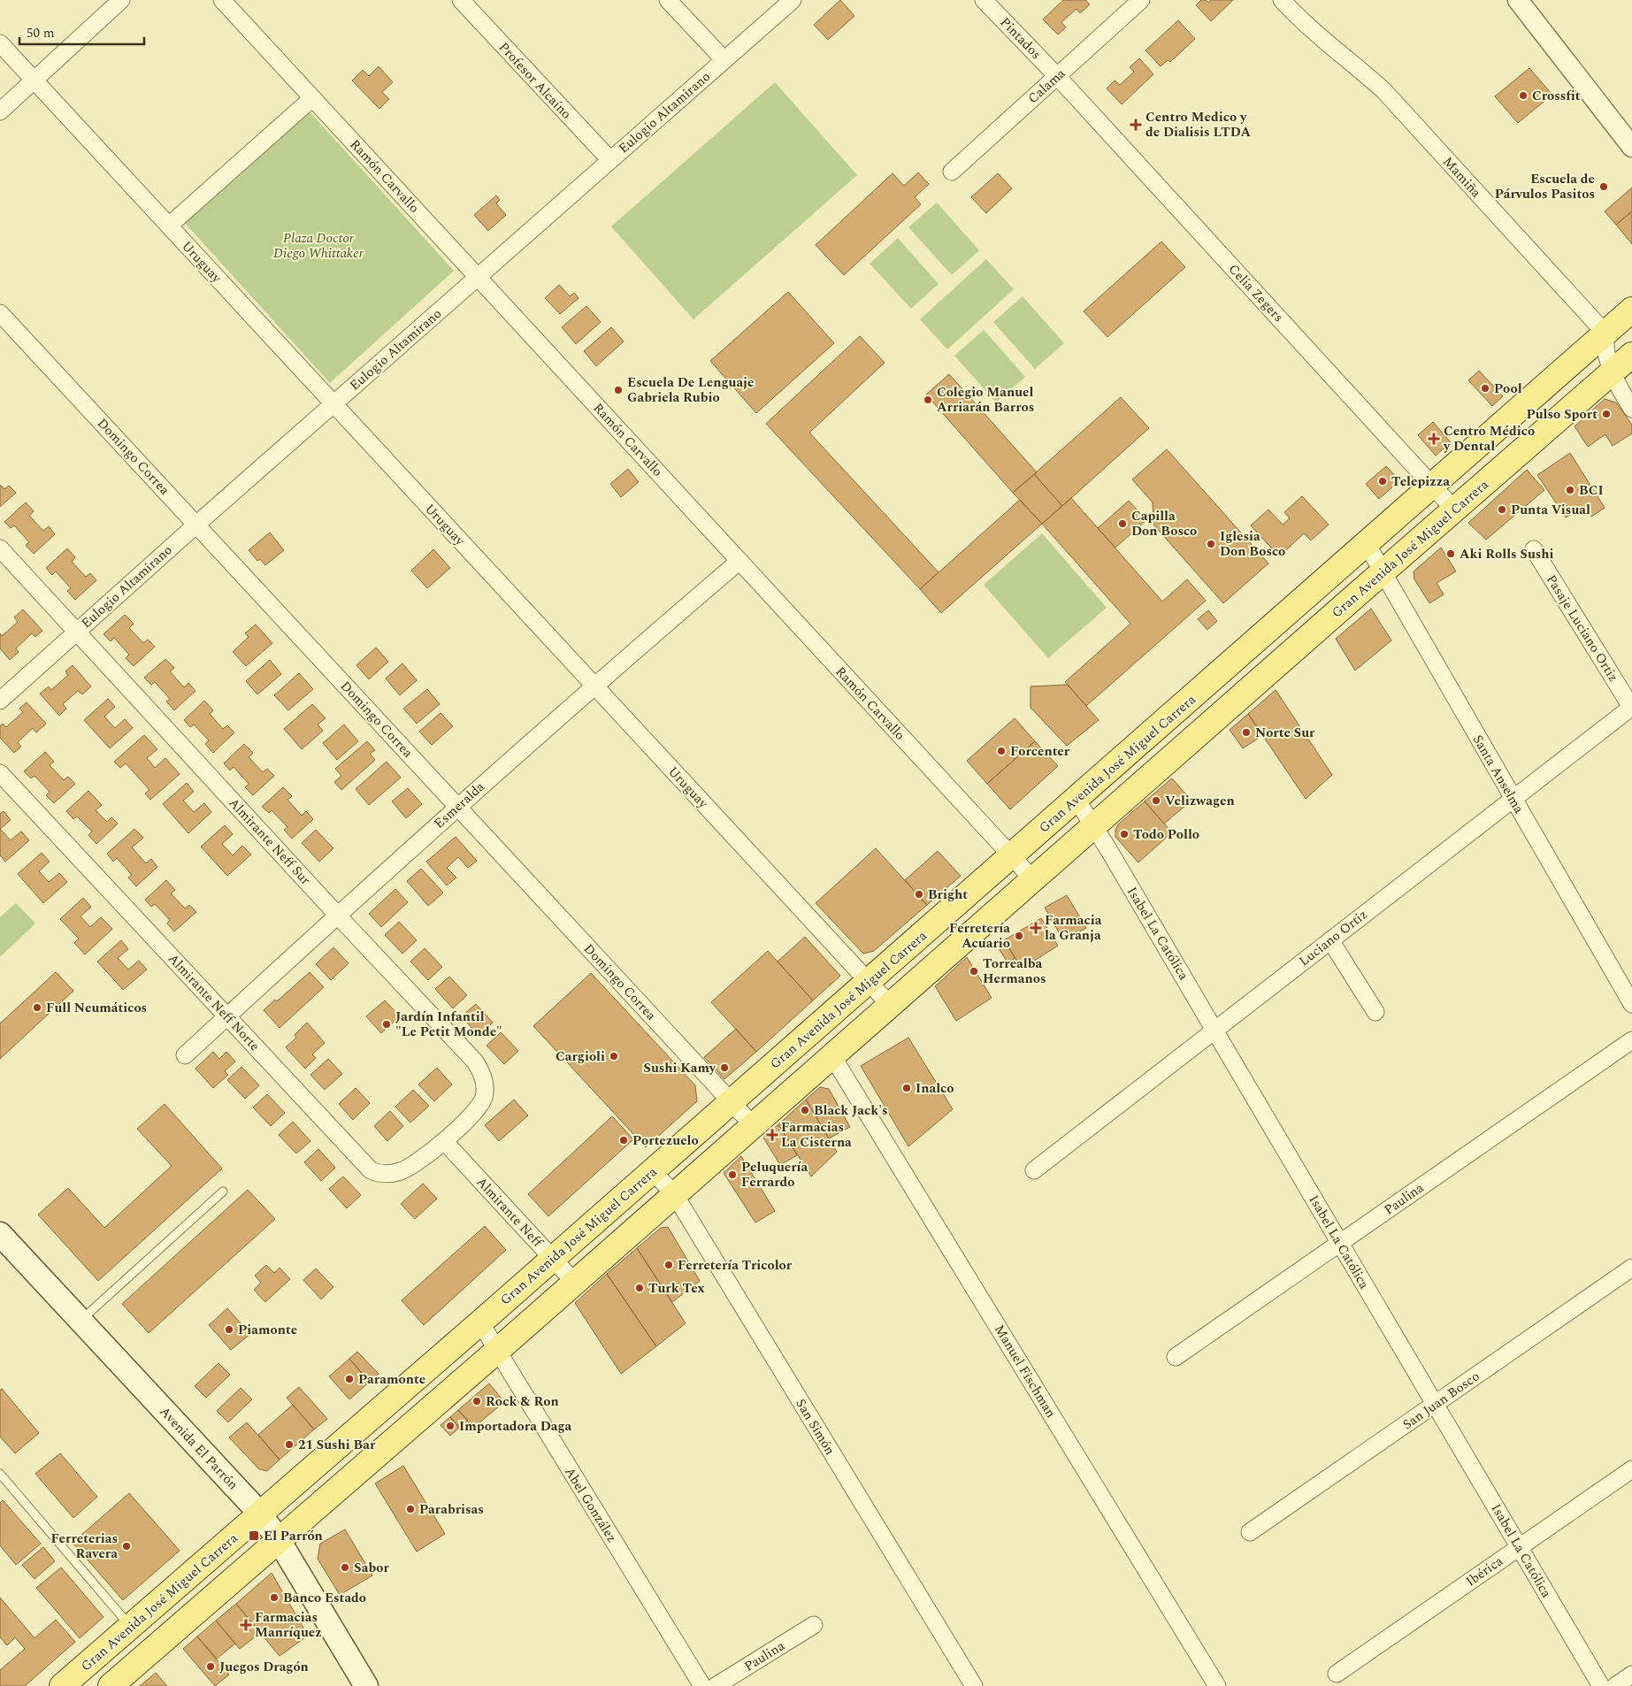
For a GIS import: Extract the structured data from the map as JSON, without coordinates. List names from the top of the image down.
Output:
{
  "streets": {
    "main road": ["Gran Avenida José Miguel Carrera", "Avenida El Parrón"],
    "street": [
      "Pintados",
      "Profesor Alcaíno",
      "Calama",
      "Eulogio Altamirano",
      "Ramón Carvallo",
      "Mamiña",
      "Uruguay",
      "Celia Zegers",
      "Domingo Correa",
      "Pasaje Luciano Ortiz",
      "Santa Anselma",
      "Esmeralda",
      "Almirante Neff Sur",
      "Isabel La Católica",
      "Luciano Ortiz",
      "Almirante Neff Norte",
      "Paulina",
      "Almirante Neff",
      "Manuel Fischman",
      "San Juan Bosco",
      "San Simón",
      "Abel González",
      "Ibérica"
    ]
  },
  "crossings": [
    ["Pintados", "Calama"],
    ["Pintados", "Celia Zegers"],
    ["Profesor Alcaíno", "Eulogio Altamirano"],
    ["Calama", "Celia Zegers"],
    ["Eulogio Altamirano", "Ramón Carvallo"],
    ["Eulogio Altamirano", "Uruguay"],
    ["Eulogio Altamirano", "Domingo Correa"],
    ["Eulogio Altamirano", "Almirante Neff Sur"],
    ["Ramón Carvallo", "Gran Avenida José Miguel Carrera"],
    ["Ramón Carvallo", "Esmeralda"],
    ["Mamiña", "Gran Avenida José Miguel Carrera"],
    ["Uruguay", "Gran Avenida José Miguel Carrera"],
    ["Uruguay", "Esmeralda"],
    ["Celia Zegers", "Gran Avenida José Miguel Carrera"],
    ["Domingo Correa", "Gran Avenida José Miguel Carrera"],
    ["Domingo Correa", "Esmeralda"],
    ["Gran Avenida José Miguel Carrera", "Santa Anselma"],
    ["Gran Avenida José Miguel Carrera", "Isabel La Católica"],
    ["Gran Avenida José Miguel Carrera", "Almirante Neff"],
    ["Gran Avenida José Miguel Carrera", "Manuel Fischman"],
    ["Gran Avenida José Miguel Carrera", "San Simón"],
    ["Gran Avenida José Miguel Carrera", "Avenida El Parrón"],
    ["Gran Avenida José Miguel Carrera", "Abel González"],
    ["Pasaje Luciano Ortiz", "Luciano Ortiz"],
    ["Santa Anselma", "Luciano Ortiz"],
    ["Esmeralda", "Almirante Neff Sur"],
    ["Esmeralda", "Almirante Neff Norte"],
    ["Almirante Neff Sur", "Almirante Neff Norte"],
    ["Almirante Neff Sur", "Almirante Neff"],
    ["Isabel La Católica", "Luciano Ortiz"],
    ["Isabel La Católica", "Paulina"],
    ["Isabel La Católica", "San Juan Bosco"],
    ["Isabel La Católica", "Ibérica"],
    ["Almirante Neff Norte", "Almirante Neff"]
  ],
  "parks": ["Plaza Doctor Diego Whittaker"],
  "places": {
    "other": [
      "Crossfit",
      "Escuela de Párvulos Pasitos",
      "Pool",
      "Escuela De Lenguaje Gabriela Rubio",
      "Colegio Manuel Arriarán Barros",
      "Pulso Sport",
      "Telepizza",
      "BCI",
      "Punta Visual",
      "Capilla Don Bosco",
      "Iglesia Don Bosco",
      "Aki Rolls Sushi",
      "Norte Sur",
      "Forcenter",
      "Velizwagen",
      "Todo Pollo",
      "Bright",
      "Ferretería Acuario",
      "Torrealba Hermanos",
      "Full Neumáticos",
      "Jardín Infantil \"Le Petit Monde\"",
      "Cargioli",
      "Sushi Kamy",
      "Inalco",
      "Black Jack's",
      "Portezuelo",
      "Peluquería Ferrardo",
      "Ferretería Tricolor",
      "Turk Tex",
      "Piamonte",
      "Paramonte",
      "Rock & Ron",
      "Importadora Daga",
      "21 Sushi Bar",
      "Parabrisas",
      "Ferreterias Ravera",
      "Sabor",
      "Banco Estado",
      "Juegos Dragón"
    ],
    "health": [
      "Centro Medico y de Dialisis LTDA",
      "Centro Médico y Dental",
      "Farmacia la Granja",
      "Farmacias La Cisterna",
      "Farmacias Manríquez"
    ],
    "transit": ["El Parrón"]
  },
  "scale_bar": "50 m"
}
